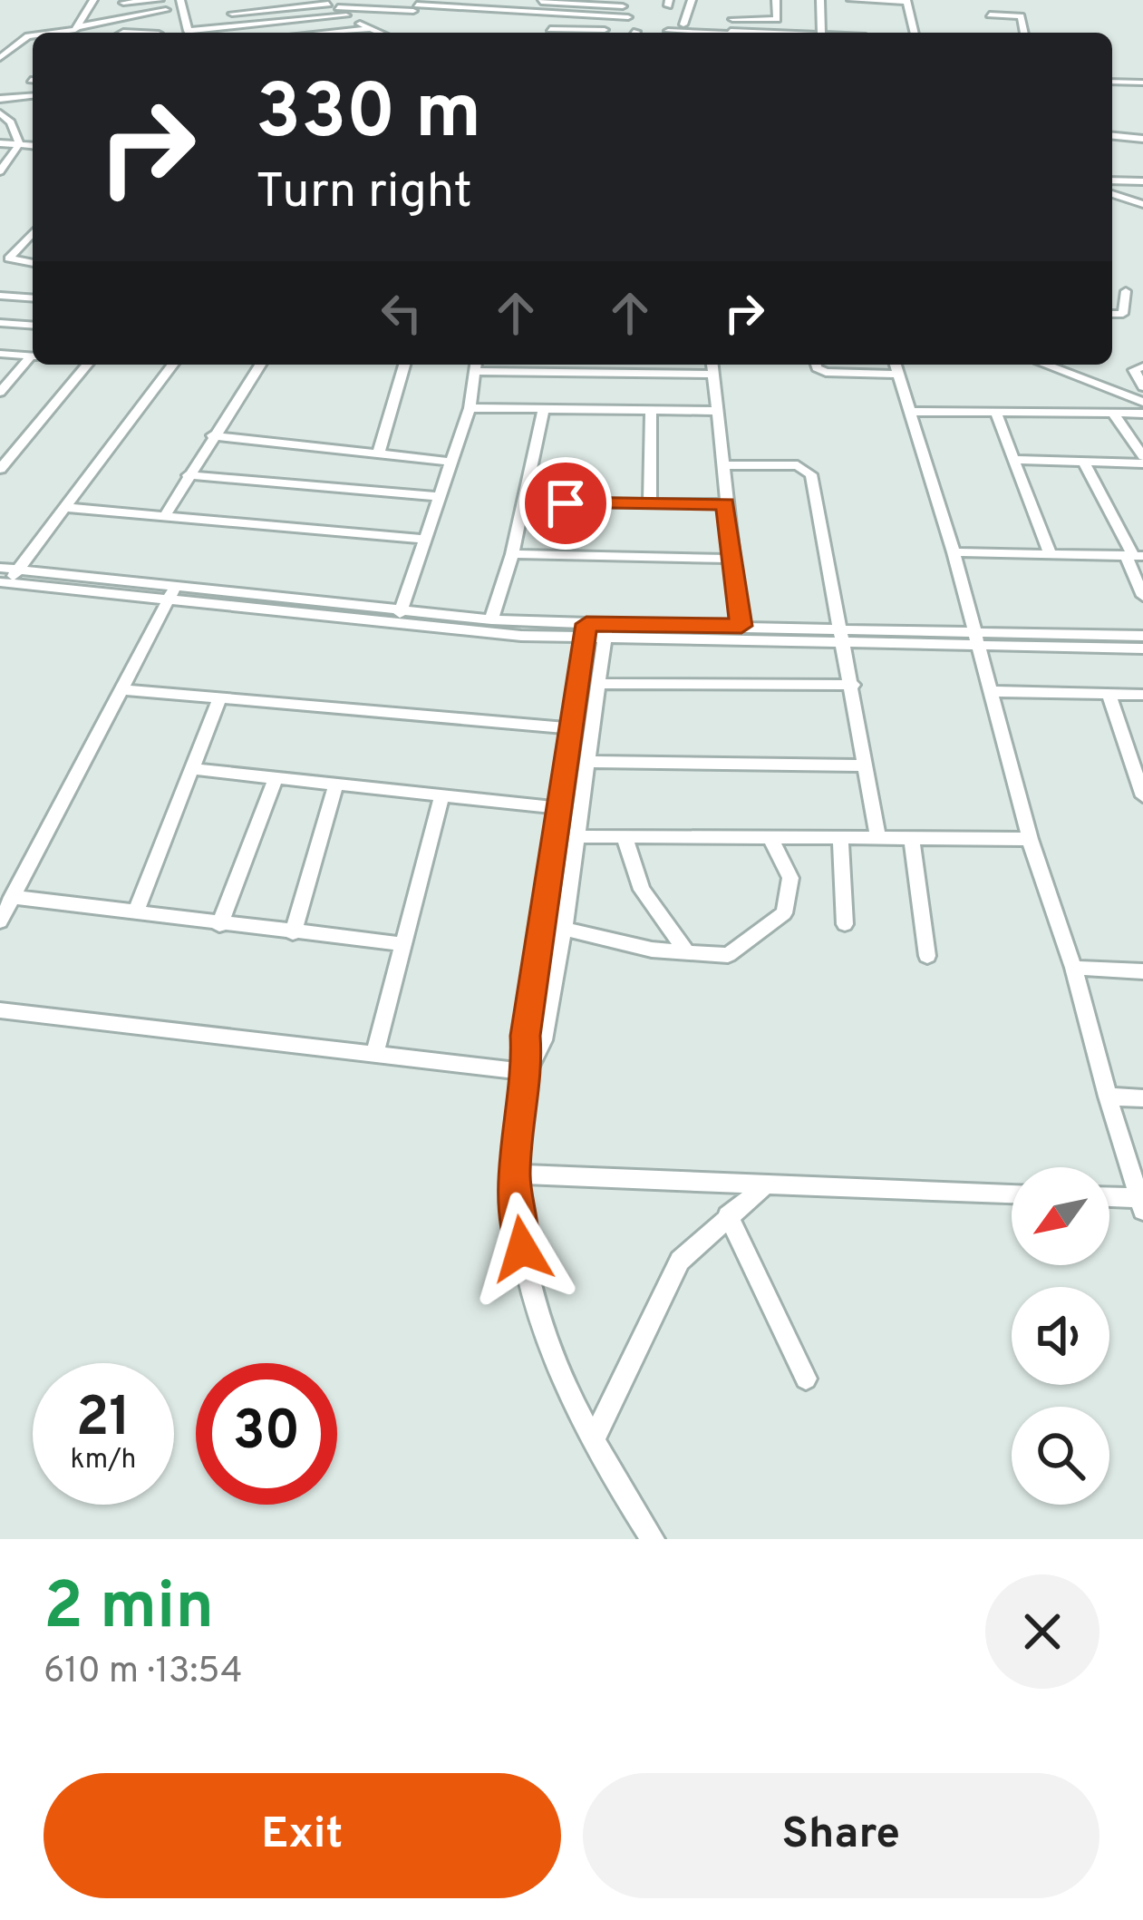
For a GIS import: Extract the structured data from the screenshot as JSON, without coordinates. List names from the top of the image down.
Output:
{
  "north": "bottom left",
  "page": {
    "turn": ["330 m", "Turn right"],
    "speed": "21 km/h",
    "limit": "30",
    "heading": ["2 min", "610 m · 13:54"],
    "buttons": ["Exit", "Share"]
  }
}
